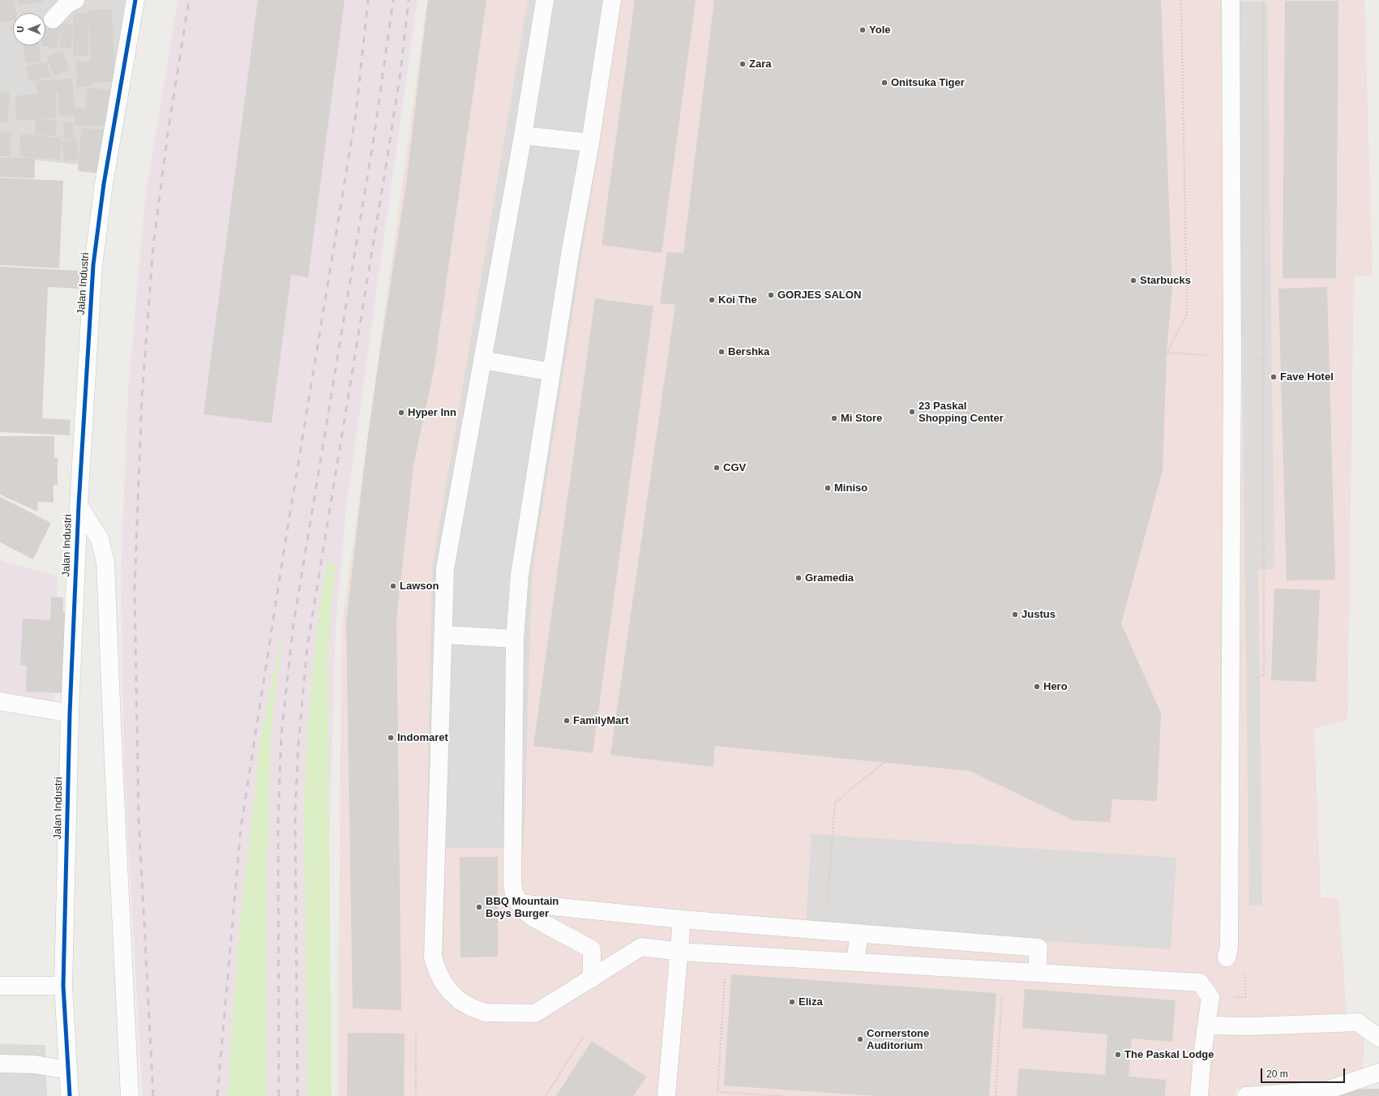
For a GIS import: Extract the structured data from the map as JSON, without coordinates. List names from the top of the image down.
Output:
{
  "streets": {
    "street": ["Jalan Industri"]
  },
  "places": [
    "Yole",
    "Zara",
    "Onitsuka Tiger",
    "Starbucks",
    "GORJES SALON",
    "Koi The",
    "Bershka",
    "Fave Hotel",
    "23 Paskal Shopping Center",
    "Hyper Inn",
    "Mi Store",
    "CGV",
    "Miniso",
    "Gramedia",
    "Lawson",
    "Justus",
    "Hero",
    "FamilyMart",
    "Indomaret",
    "BBQ Mountain Boys Burger",
    "Eliza",
    "Cornerstone Auditorium",
    "The Paskal Lodge"
  ],
  "scale_bar": "20 m",
  "north": "left"
}
